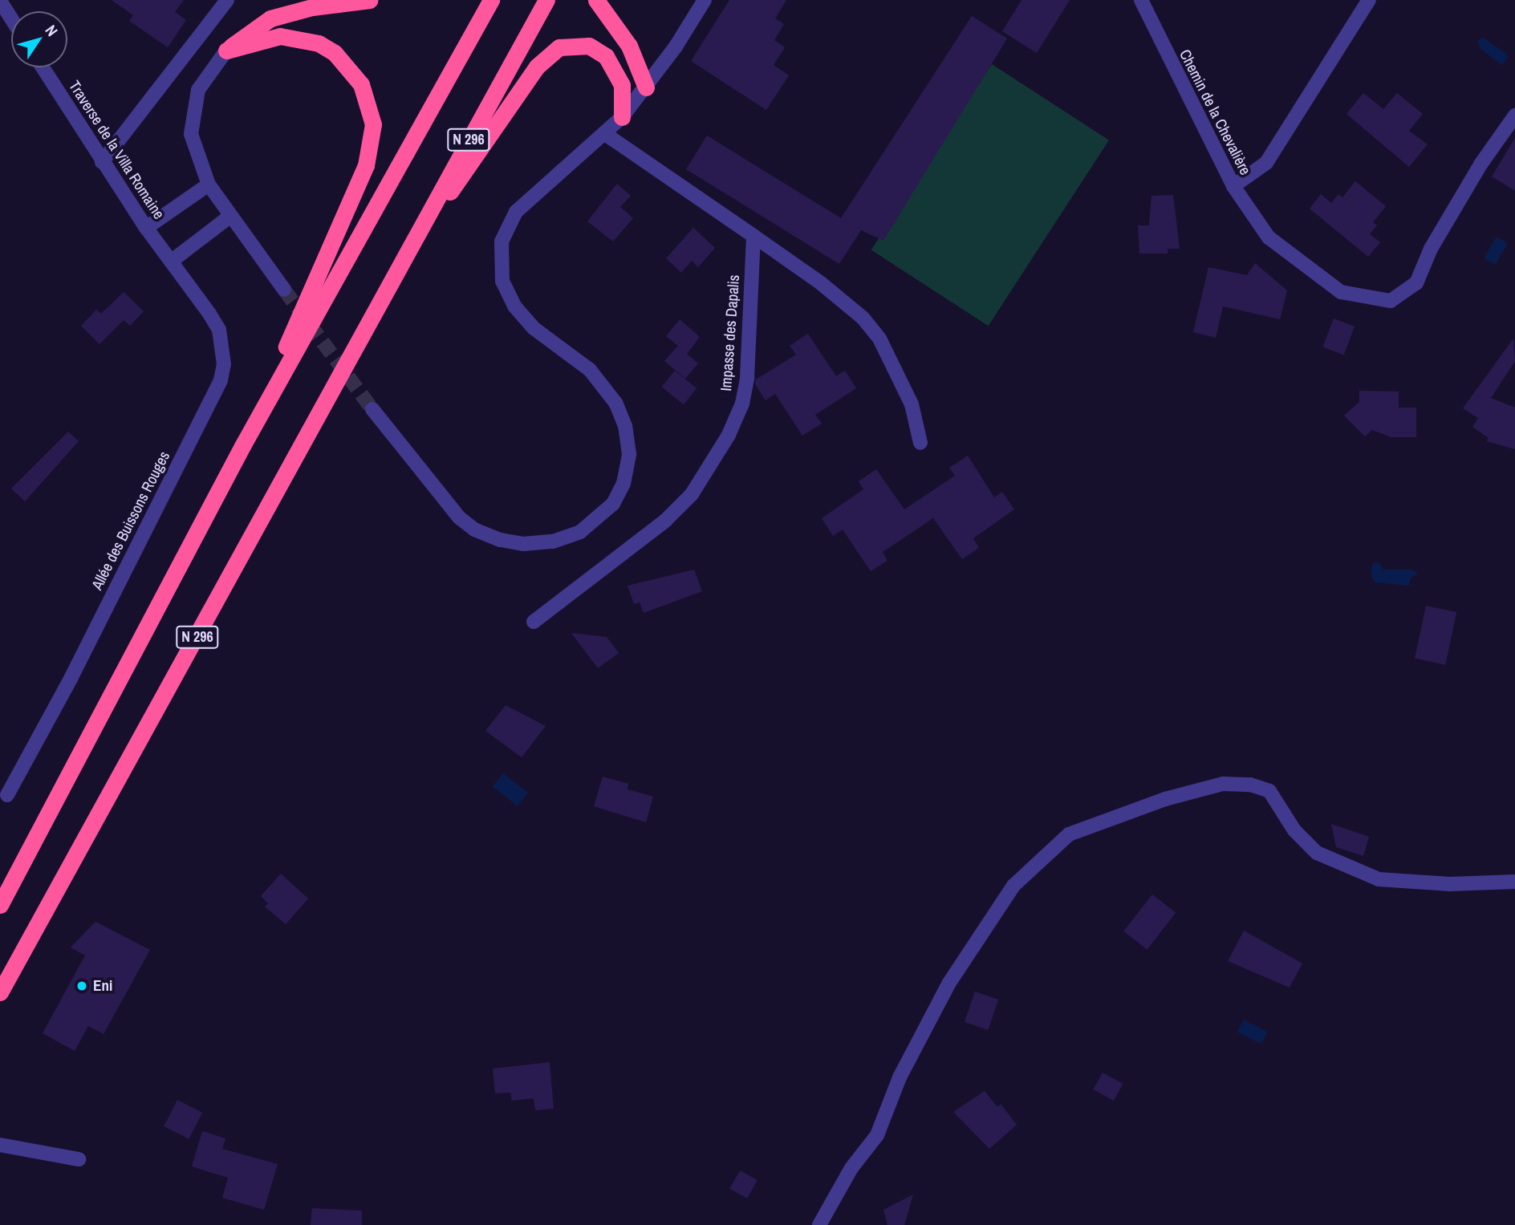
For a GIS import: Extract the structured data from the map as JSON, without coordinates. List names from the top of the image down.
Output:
{
  "streets": {
    "highway": ["N 296"],
    "street": [
      "Chemin de la Chevalière",
      "Traverse de la Villa Romaine",
      "Impasse des Dapalis",
      "Allée des Buissons Rouges"
    ]
  },
  "crossings": [
    ["Traverse de la Villa Romaine", "Allée des Buissons Rouges"]
  ],
  "places": ["Eni"],
  "north": "top right"
}
